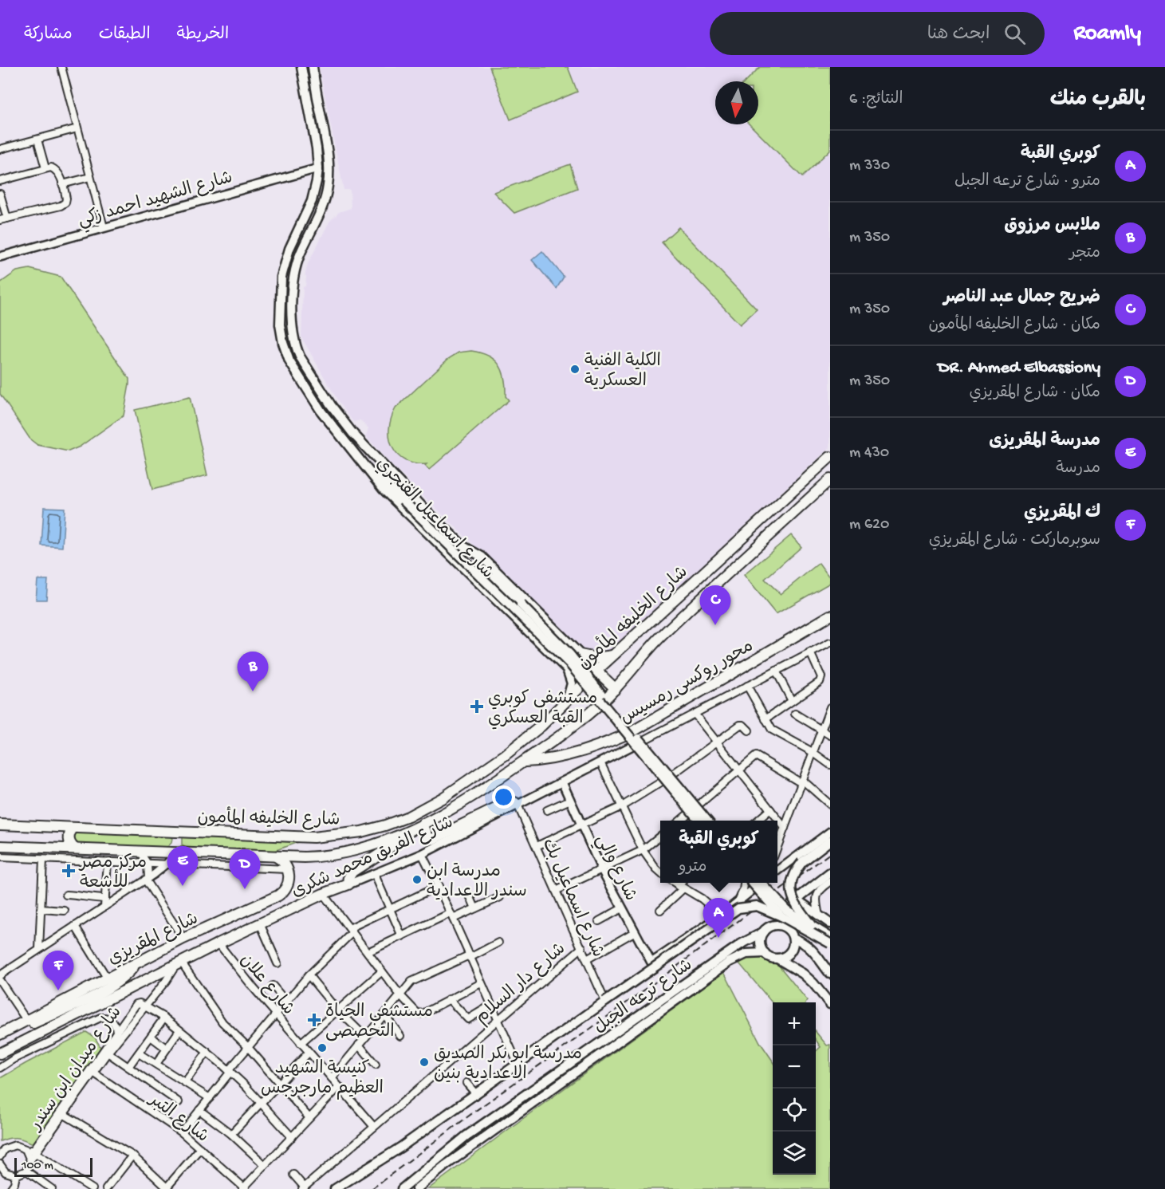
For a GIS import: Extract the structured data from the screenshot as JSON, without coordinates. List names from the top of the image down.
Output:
{
  "streets": {
    "main road": [
      "شارع اسماعيل الفنجري",
      "شارع الخليفه المأمون",
      "محور روكسى رمسيس",
      "شارع الفريق محمد شكرى",
      "شارع المقريزي",
      "شارع ترعه الجبل"
    ],
    "street": [
      "شارع الشهيد احمد زكي",
      "شارع والي",
      "شارع اسماعيل بك",
      "شارع دار السلام",
      "شارع علان",
      "شارع ميدان ابن سندر",
      "شارع التبر"
    ]
  },
  "crossings": [
    ["شارع الشهيد احمد زكي", "شارع اسماعيل الفنجري"],
    ["شارع اسماعيل الفنجري", "شارع الخليفه المأمون"],
    ["شارع الخليفه المأمون", "محور روكسى رمسيس"],
    ["شارع الفريق محمد شكرى", "شارع والي"],
    ["شارع الفريق محمد شكرى", "شارع اسماعيل بك"],
    ["شارع الفريق محمد شكرى", "شارع المقريزي"],
    ["شارع الفريق محمد شكرى", "شارع علان"],
    ["شارع الفريق محمد شكرى", "شارع ميدان ابن سندر"],
    ["شارع اسماعيل بك", "شارع دار السلام"],
    ["شارع دار السلام", "شارع علان"],
    ["شارع ميدان ابن سندر", "شارع التبر"]
  ],
  "places": {
    "other": [
      "الكلية الفنية العسكرية",
      "مدرسة ابن سندر الاعدادية",
      "كنيسة الشهيد العظيم مارجرجس",
      "مدرسة ابو بكر الصديق الاعدادية بنين"
    ],
    "health": ["مستشفى كوبري القبة العسكري", "مركز مصر للأشعة", "مستشفى الحياة التخصصى"]
  },
  "scale_bar": "100 m",
  "north": "bottom",
  "page": {
    "header": "Roamly",
    "search": "ابحث هنا",
    "nav": ["الخريطة", "الطبقات", "مشاركة"],
    "heading": ["بالقرب منك", "النتائج: 6"],
    "list": [
      {
        "mark": "A",
        "name": "كوبري القبة",
        "note": "مترو · شارع ترعه الجبل",
        "value": "330 m"
      },
      {
        "mark": "B",
        "name": "ملابس مرزوق",
        "note": "متجر",
        "value": "350 m"
      },
      {
        "mark": "C",
        "name": "ضريح جمال عبد الناصر",
        "note": "مكان · شارع الخليفه المأمون",
        "value": "350 m"
      },
      {
        "mark": "D",
        "name": "DR. Ahmed Elbassiony",
        "note": "مكان · شارع المقريزي",
        "value": "350 m"
      },
      {
        "mark": "E",
        "name": "مدرسة المقريزى",
        "note": "مدرسة",
        "value": "430 m"
      },
      {
        "mark": "F",
        "name": "ك المقريزي",
        "note": "سوبرماركت · شارع المقريزي",
        "value": "620 m"
      }
    ],
    "pins": [
      "C",
      "B",
      "E",
      "D",
      "A",
      "F"
    ],
    "popup": ["كوبري القبة", "مترو"],
    "map_buttons": ["+", "−"],
    "scale": "100 m"
  }
}
